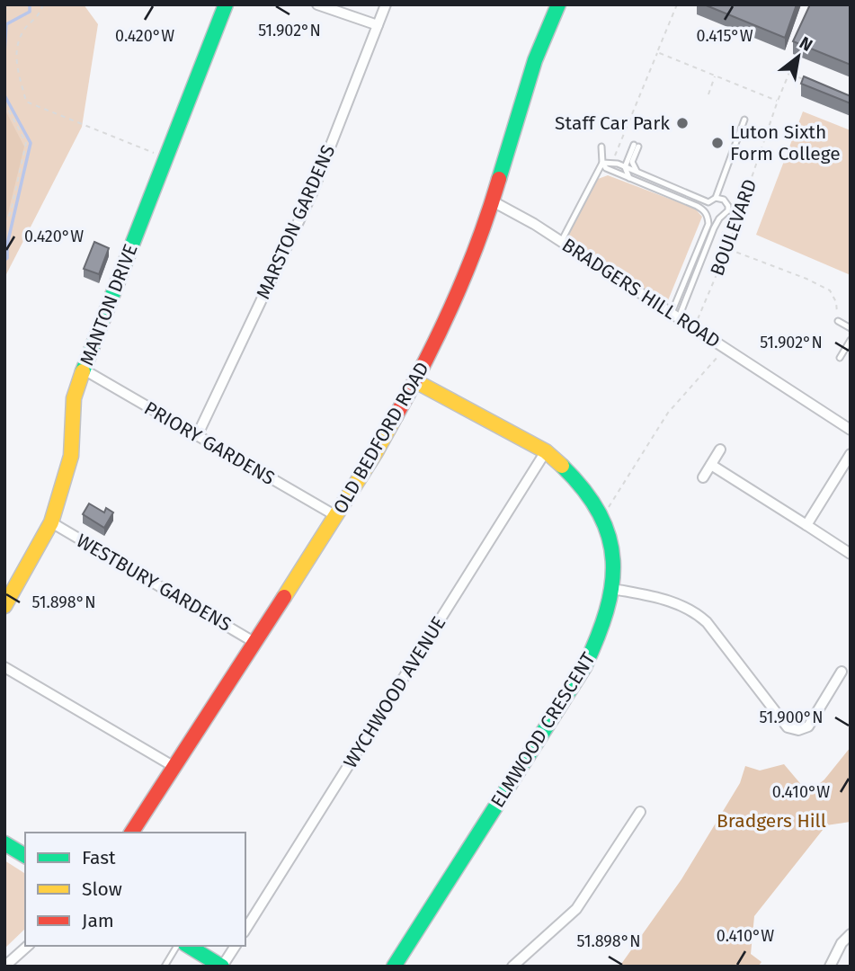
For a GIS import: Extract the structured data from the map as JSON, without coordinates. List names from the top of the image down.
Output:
{
  "streets": {
    "street": [
      "MARSTON GARDENS",
      "BRADGERS HILL ROAD",
      "MANTON DRIVE",
      "OLD BEDFORD ROAD",
      "PRIORY GARDENS",
      "WESTBURY GARDENS",
      "WYCHWOOD AVENUE",
      "ELMWOOD CRESCENT"
    ],
    "path": ["BOULEVARD"]
  },
  "crossings": [
    ["MARSTON GARDENS", "PRIORY GARDENS"],
    ["BOULEVARD", "BRADGERS HILL ROAD"],
    ["BRADGERS HILL ROAD", "OLD BEDFORD ROAD"],
    ["MANTON DRIVE", "PRIORY GARDENS"],
    ["MANTON DRIVE", "WESTBURY GARDENS"],
    ["OLD BEDFORD ROAD", "PRIORY GARDENS"],
    ["OLD BEDFORD ROAD", "WESTBURY GARDENS"],
    ["OLD BEDFORD ROAD", "ELMWOOD CRESCENT"],
    ["WYCHWOOD AVENUE", "ELMWOOD CRESCENT"]
  ],
  "parks": ["Bradgers Hill"],
  "places": ["Staff Car Park", "Luton Sixth Form College"],
  "legend": ["Fast", "Slow", "Jam"],
  "north": "top right",
  "coordinates": [
    "51.902°N",
    "0.420°W",
    "0.415°W",
    "51.898°N",
    "51.900°N",
    "0.410°W"
  ]
}
